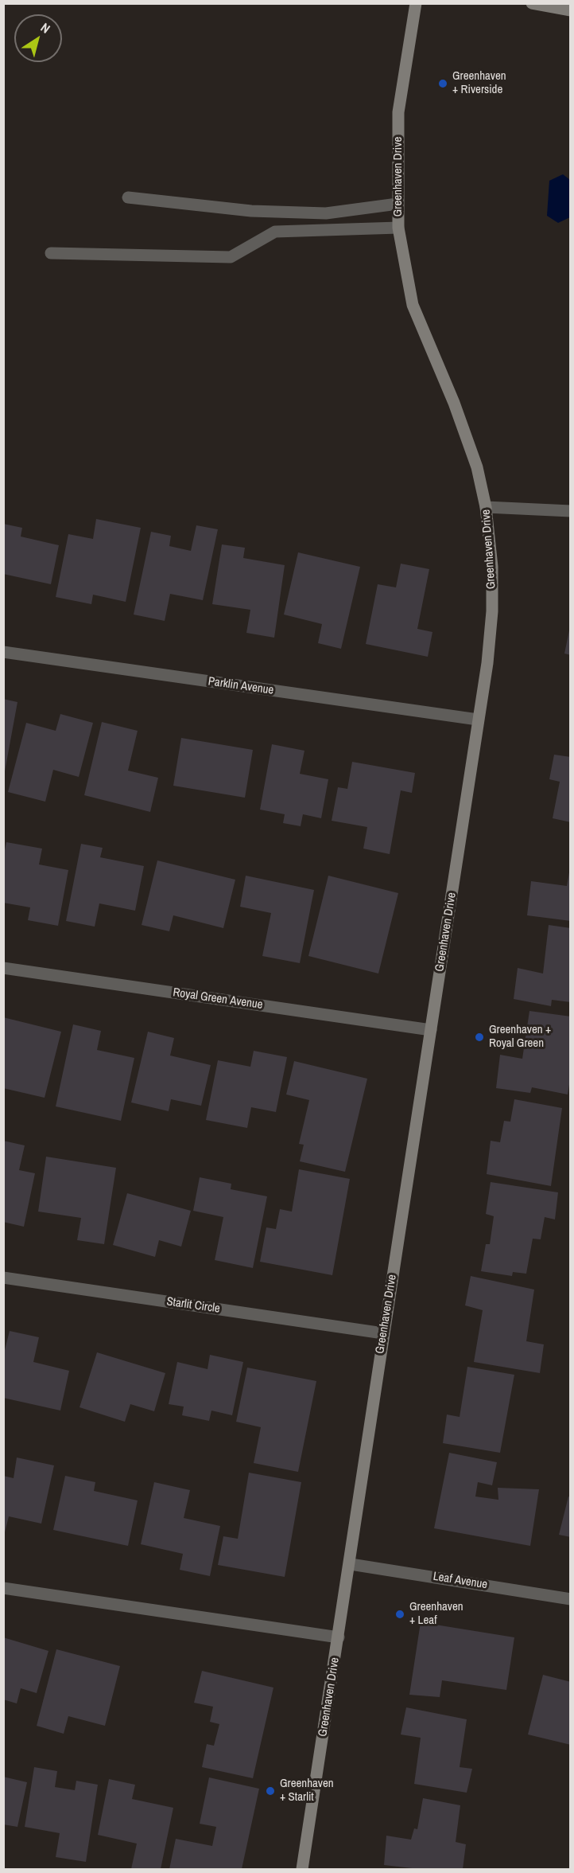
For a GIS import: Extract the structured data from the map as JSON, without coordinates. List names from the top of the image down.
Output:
{
  "streets": {
    "street": [
      "Greenhaven Drive",
      "Parklin Avenue",
      "Royal Green Avenue",
      "Starlit Circle",
      "Leaf Avenue"
    ]
  },
  "crossings": [
    ["Greenhaven Drive", "Parklin Avenue"],
    ["Greenhaven Drive", "Royal Green Avenue"],
    ["Greenhaven Drive", "Starlit Circle"],
    ["Greenhaven Drive", "Leaf Avenue"]
  ],
  "places": [
    "Greenhaven + Riverside",
    "Greenhaven + Royal Green",
    "Greenhaven + Leaf",
    "Greenhaven + Starlit"
  ],
  "north": "top right"
}
